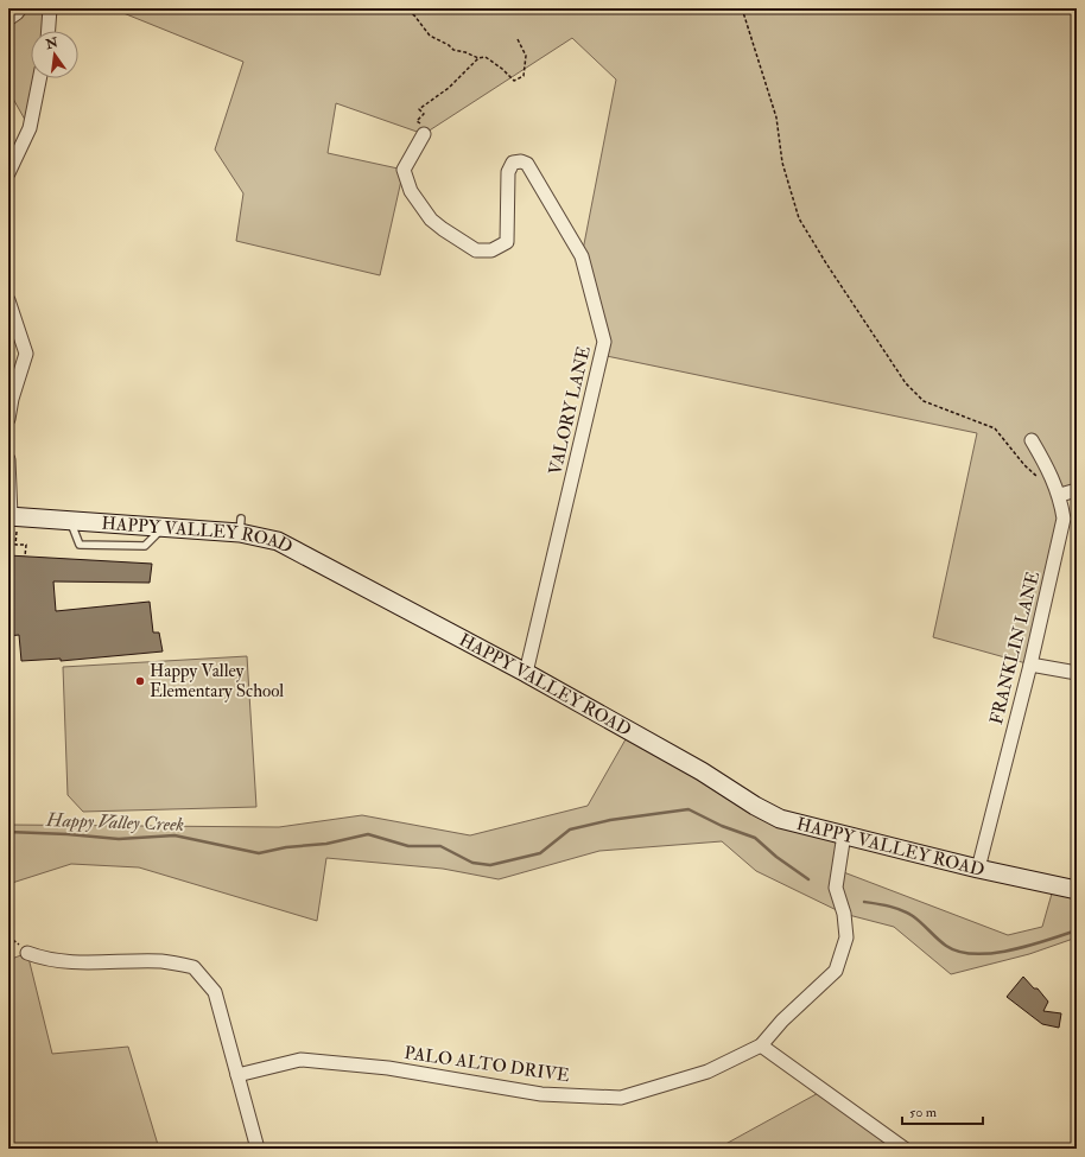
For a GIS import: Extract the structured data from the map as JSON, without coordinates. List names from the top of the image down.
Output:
{
  "streets": {
    "street": [
      "VALORY LANE",
      "HAPPY VALLEY ROAD",
      "FRANKLIN LANE",
      "PALO ALTO DRIVE"
    ]
  },
  "crossings": [
    ["VALORY LANE", "HAPPY VALLEY ROAD"],
    ["HAPPY VALLEY ROAD", "FRANKLIN LANE"],
    ["HAPPY VALLEY ROAD", "PALO ALTO DRIVE"]
  ],
  "water": ["Happy Valley Creek"],
  "places": ["Happy Valley Elementary School"],
  "scale_bar": "50 m",
  "north": "top"
}
